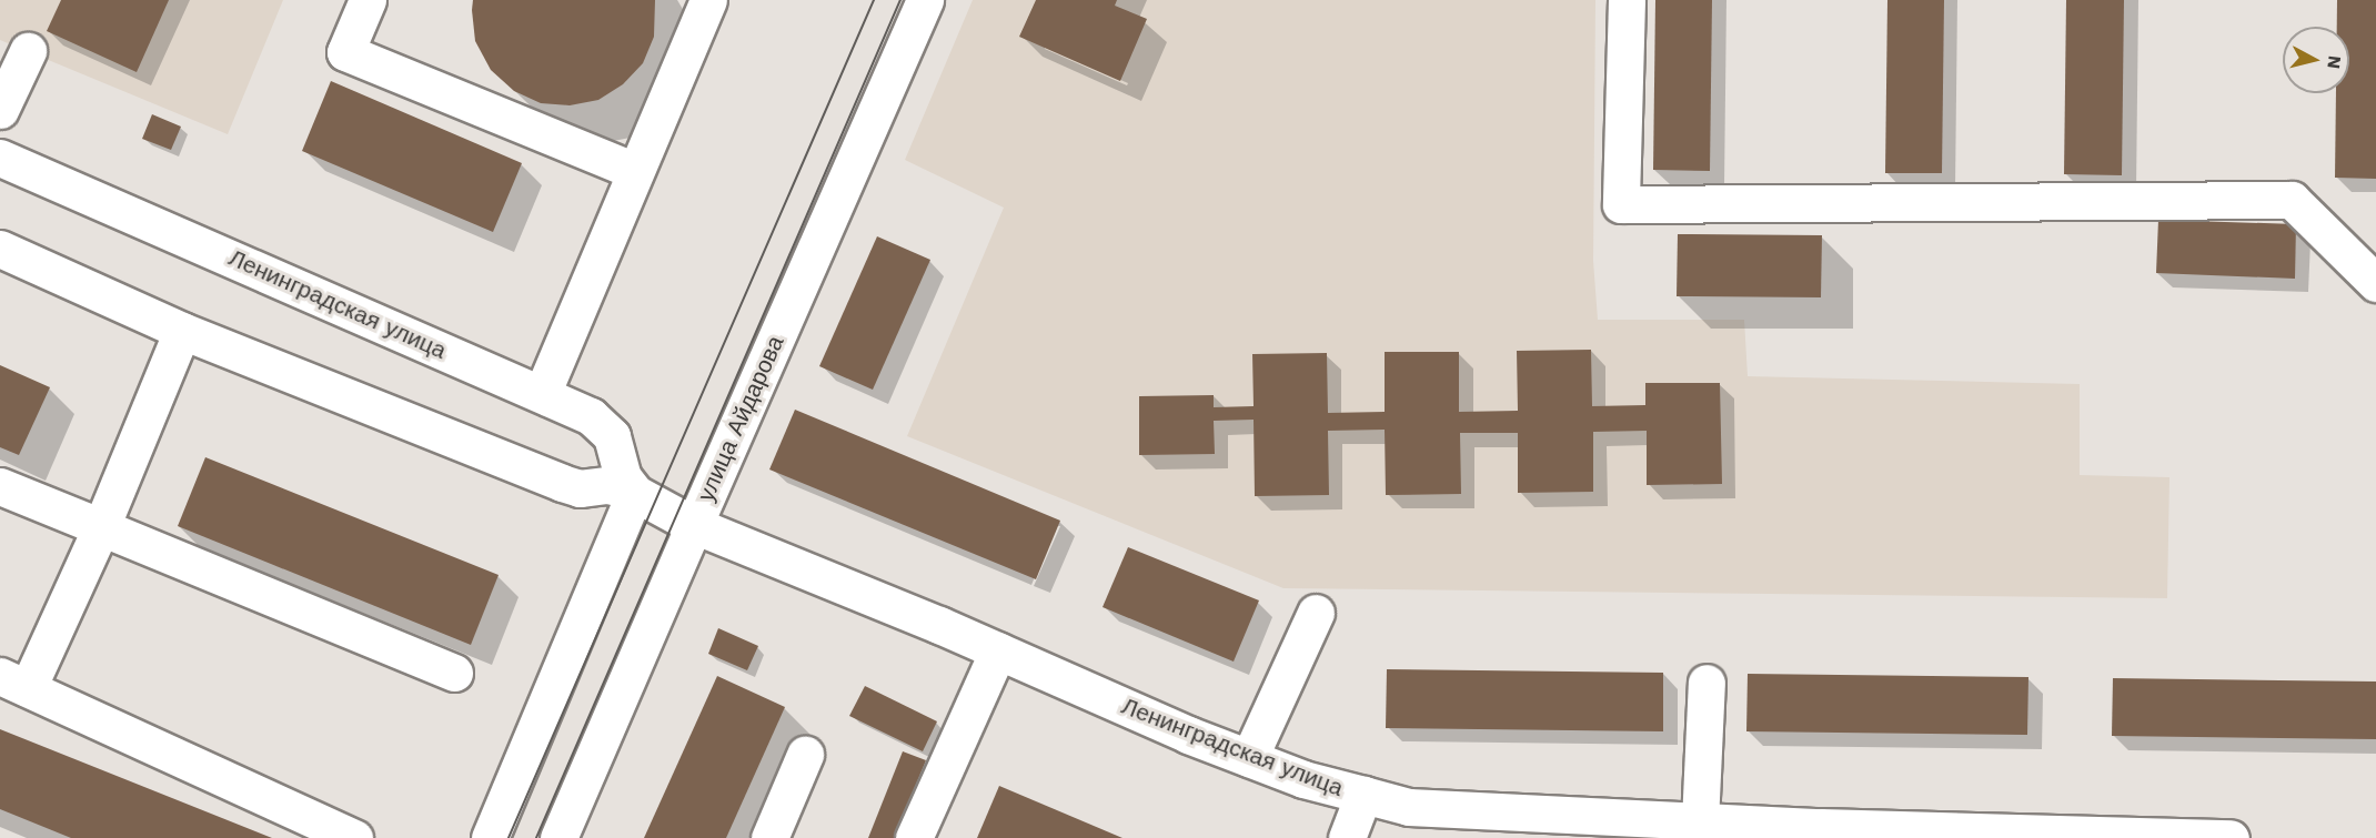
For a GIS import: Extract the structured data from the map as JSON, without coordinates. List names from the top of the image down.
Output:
{
  "streets": {
    "main road": ["Ленинградская улица", "улица Айдарова"]
  },
  "crossings": [
    ["Ленинградская улица", "улица Айдарова"]
  ],
  "north": "right"
}
